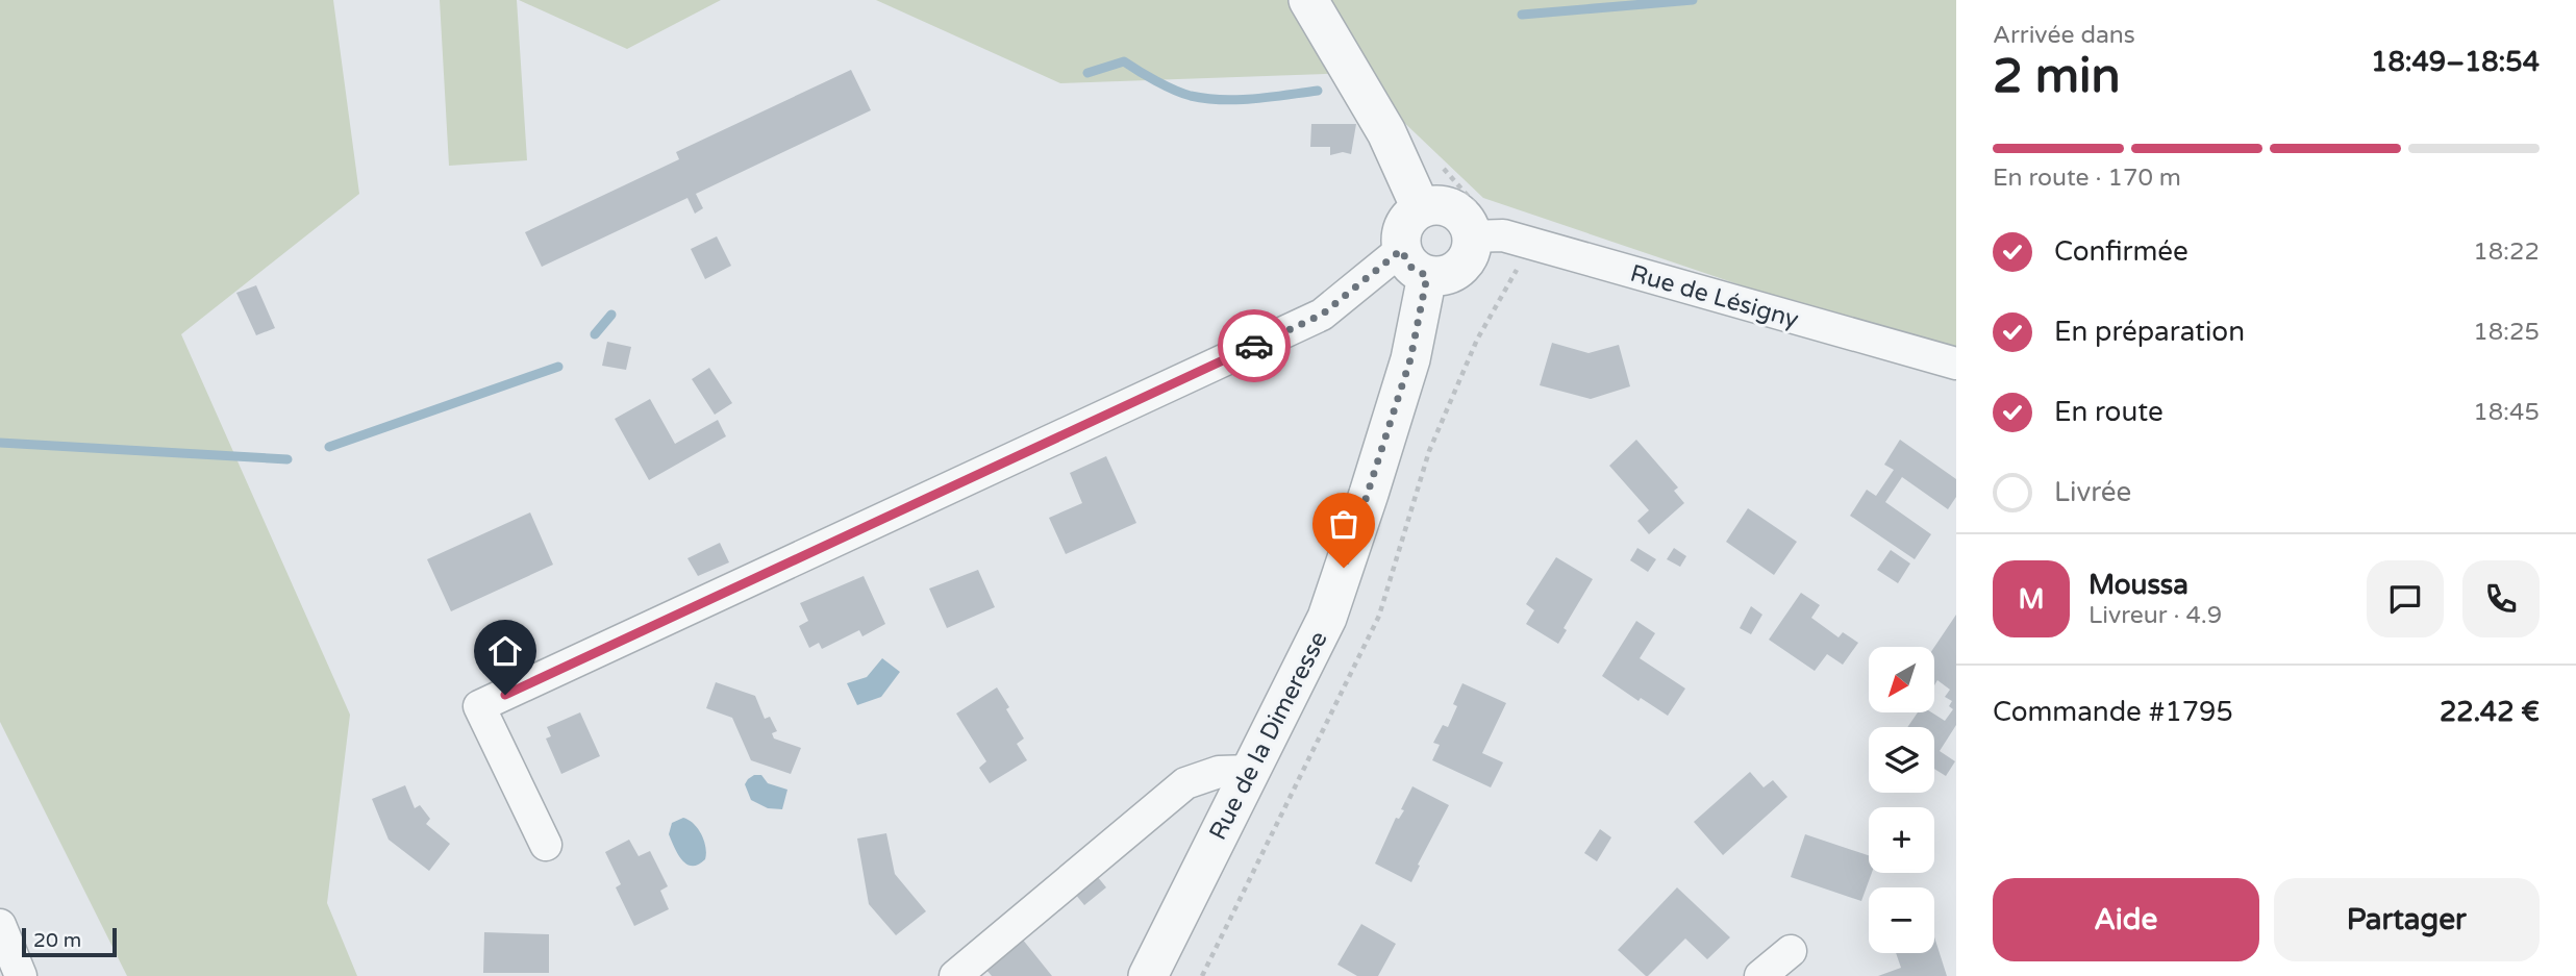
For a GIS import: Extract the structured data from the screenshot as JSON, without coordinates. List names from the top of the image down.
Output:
{
  "streets": {
    "street": ["Rue de Lésigny", "Rue de la Dimeresse"]
  },
  "crossings": [
    ["Rue de Lésigny", "Rue de la Dimeresse"]
  ],
  "scale_bar": "20 m",
  "north": "bottom left",
  "page": {
    "heading": ["2 min", "Arrivée dans", "18:49–18:54"],
    "panel": [
      "Moussa",
      "Livreur · 4.9",
      "Commande #1795",
      "22.42 €"
    ],
    "bar": "En route · 170 m",
    "list": [
      ["Confirmée", "18:22"],
      ["En préparation", "18:25"],
      ["En route", "18:45"],
      "Livrée"
    ],
    "round": "M",
    "map_buttons": ["+", "−"],
    "buttons": ["Aide", "Partager"],
    "scale": "20 m"
  }
}
